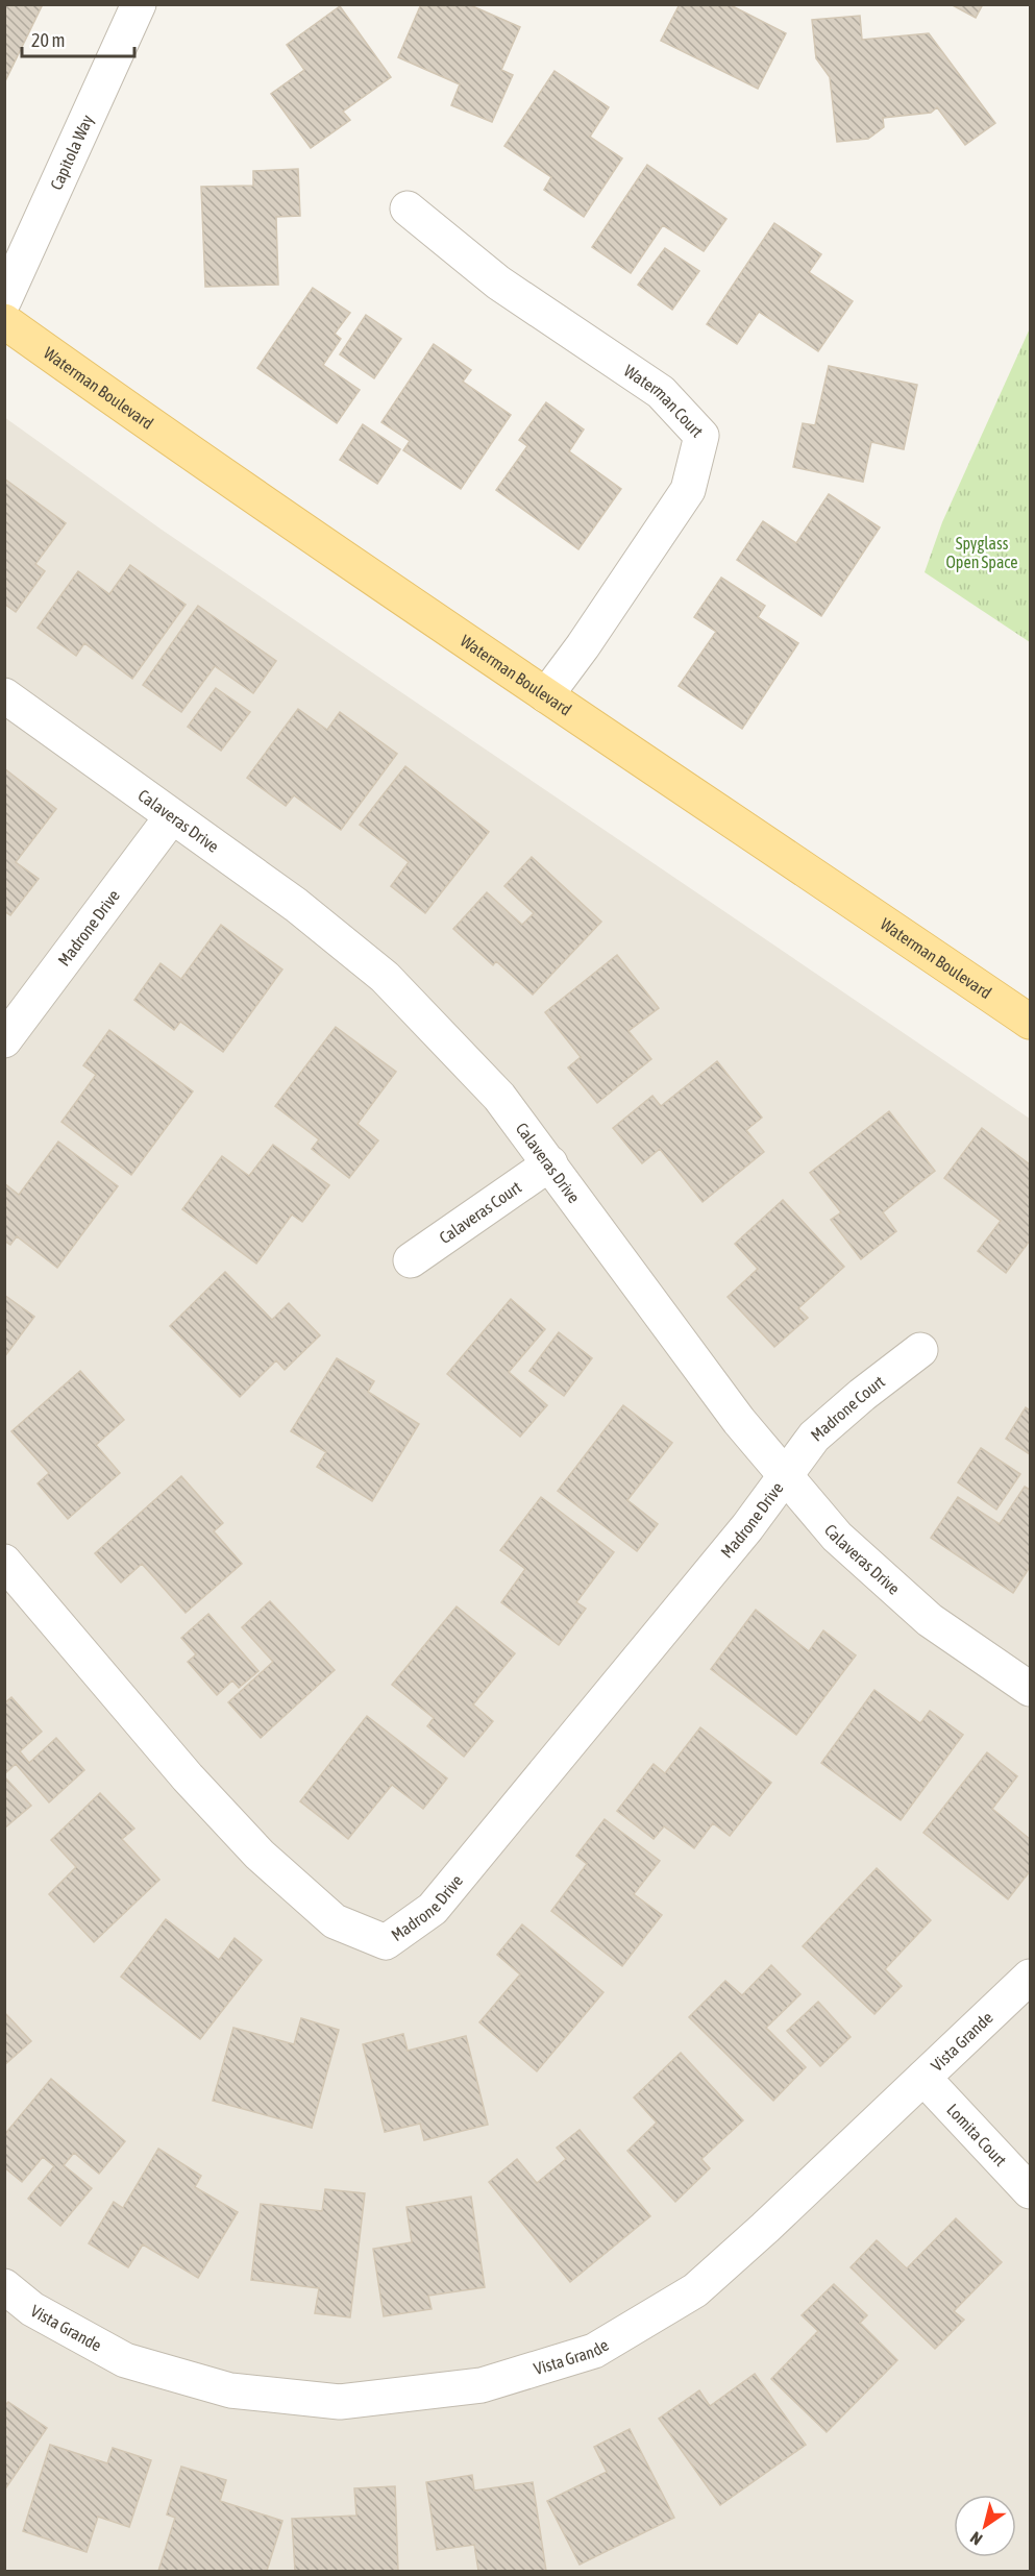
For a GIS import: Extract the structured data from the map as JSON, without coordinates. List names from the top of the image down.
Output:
{
  "streets": {
    "main road": ["Waterman Boulevard"],
    "street": [
      "Capitola Way",
      "Waterman Court",
      "Calaveras Drive",
      "Madrone Drive",
      "Calaveras Court",
      "Madrone Court",
      "Vista Grande",
      "Lomita Court"
    ]
  },
  "crossings": [
    ["Waterman Boulevard", "Waterman Court"],
    ["Calaveras Drive", "Madrone Drive"],
    ["Calaveras Drive", "Calaveras Court"],
    ["Calaveras Drive", "Madrone Court"],
    ["Madrone Drive", "Madrone Court"],
    ["Vista Grande", "Lomita Court"]
  ],
  "parks": ["Spyglass Open Space"],
  "scale_bar": "20 m",
  "north": "bottom left"
}
